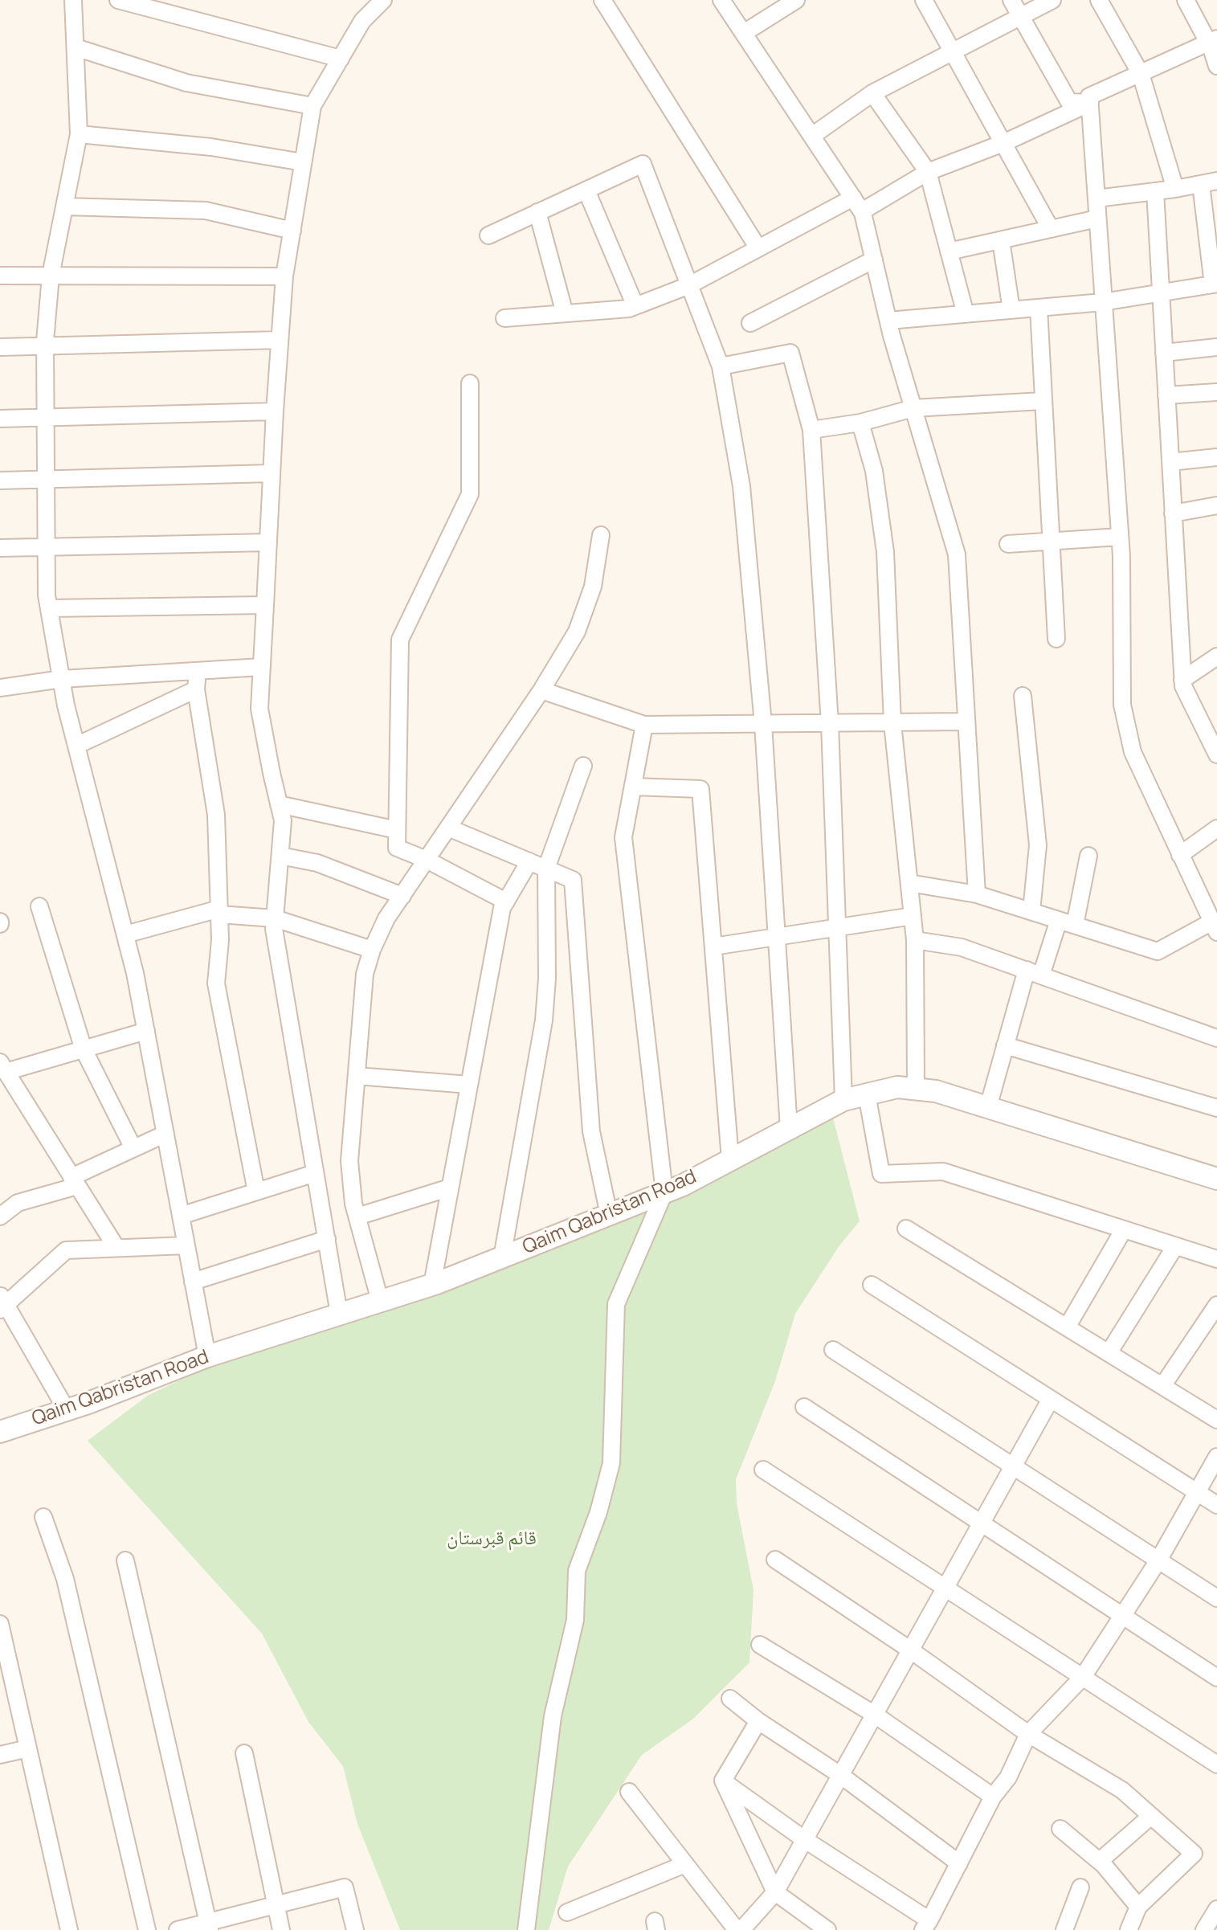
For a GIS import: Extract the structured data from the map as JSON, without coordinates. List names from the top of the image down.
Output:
{
  "streets": {
    "street": ["Qaim Qabristan Road"]
  },
  "parks": ["قائم قبرستان"]
}
